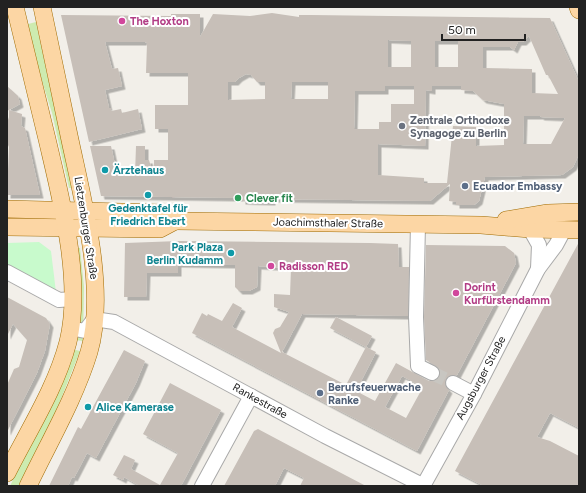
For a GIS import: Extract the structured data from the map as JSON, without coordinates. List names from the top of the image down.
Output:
{
  "streets": {
    "main road": ["Joachimsthaler Straße", "Lietzenburger Straße"],
    "street": ["Augsburger Straße", "Rankestraße"]
  },
  "crossings": [
    ["Joachimsthaler Straße", "Lietzenburger Straße"],
    ["Joachimsthaler Straße", "Augsburger Straße"],
    ["Lietzenburger Straße", "Rankestraße"],
    ["Augsburger Straße", "Rankestraße"]
  ],
  "places": [
    "The Hoxton",
    "Zentrale Orthodoxe Synagoge zu Berlin",
    "Ärztehaus",
    "Ecuador Embassy",
    "Gedenktafel für Friedrich Ebert",
    "Clever fit",
    "Park Plaza Berlin Kudamm",
    "Radisson RED",
    "Dorint Kurfürstendamm",
    "Berufsfeuerwache Ranke",
    "Alice Kamerase"
  ],
  "scale_bar": "50 m"
}
